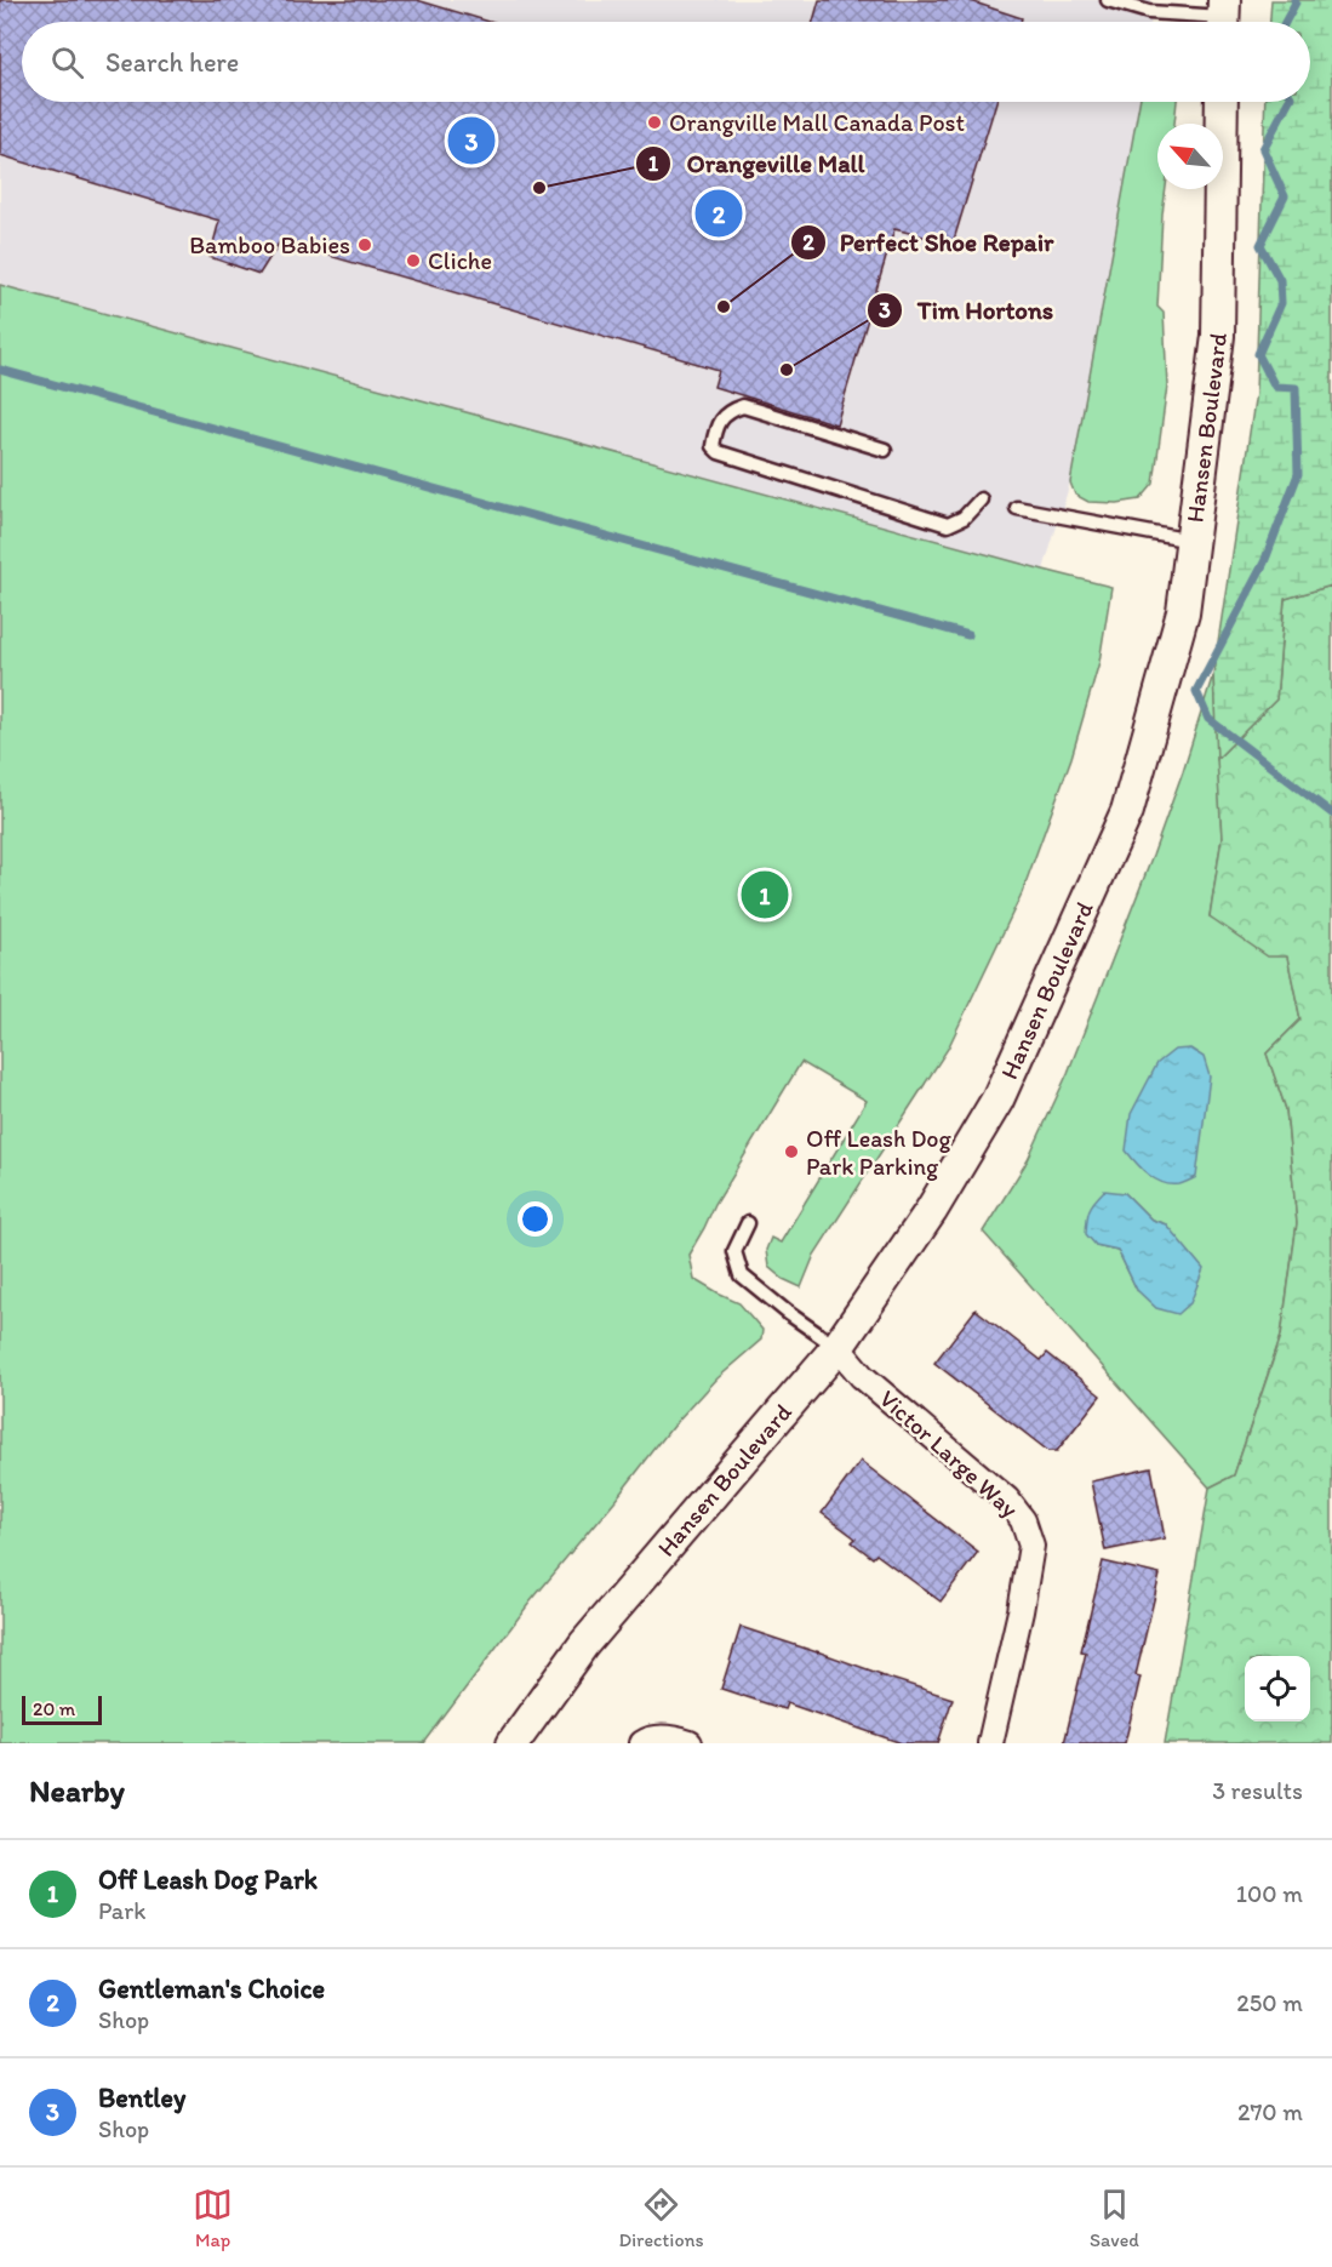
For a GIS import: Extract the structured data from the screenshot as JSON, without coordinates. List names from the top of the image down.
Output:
{
  "streets": {
    "street": ["Hansen Boulevard", "Victor Large Way"]
  },
  "crossings": [
    ["Hansen Boulevard", "Victor Large Way"]
  ],
  "places": [
    "Orangville Mall Canada Post",
    "Orangeville Mall",
    "Bamboo Babies",
    "Cliche",
    "Perfect Shoe Repair",
    "Tim Hortons",
    "Off Leash Dog Park Parking"
  ],
  "scale_bar": "20 m",
  "north": "top left",
  "page": {
    "search": "Search here",
    "pins": ["3", "2", "1"],
    "scale": "20 m",
    "heading": ["Nearby", "3 results"],
    "list": [
      {
        "mark": "1",
        "name": "Off Leash Dog Park",
        "note": "Park",
        "value": "100 m"
      },
      {
        "mark": "2",
        "name": "Gentleman's Choice",
        "note": "Shop",
        "value": "250 m"
      },
      {
        "mark": "3",
        "name": "Bentley",
        "note": "Shop",
        "value": "270 m"
      }
    ],
    "nav": ["Map", "Directions", "Saved"]
  }
}
